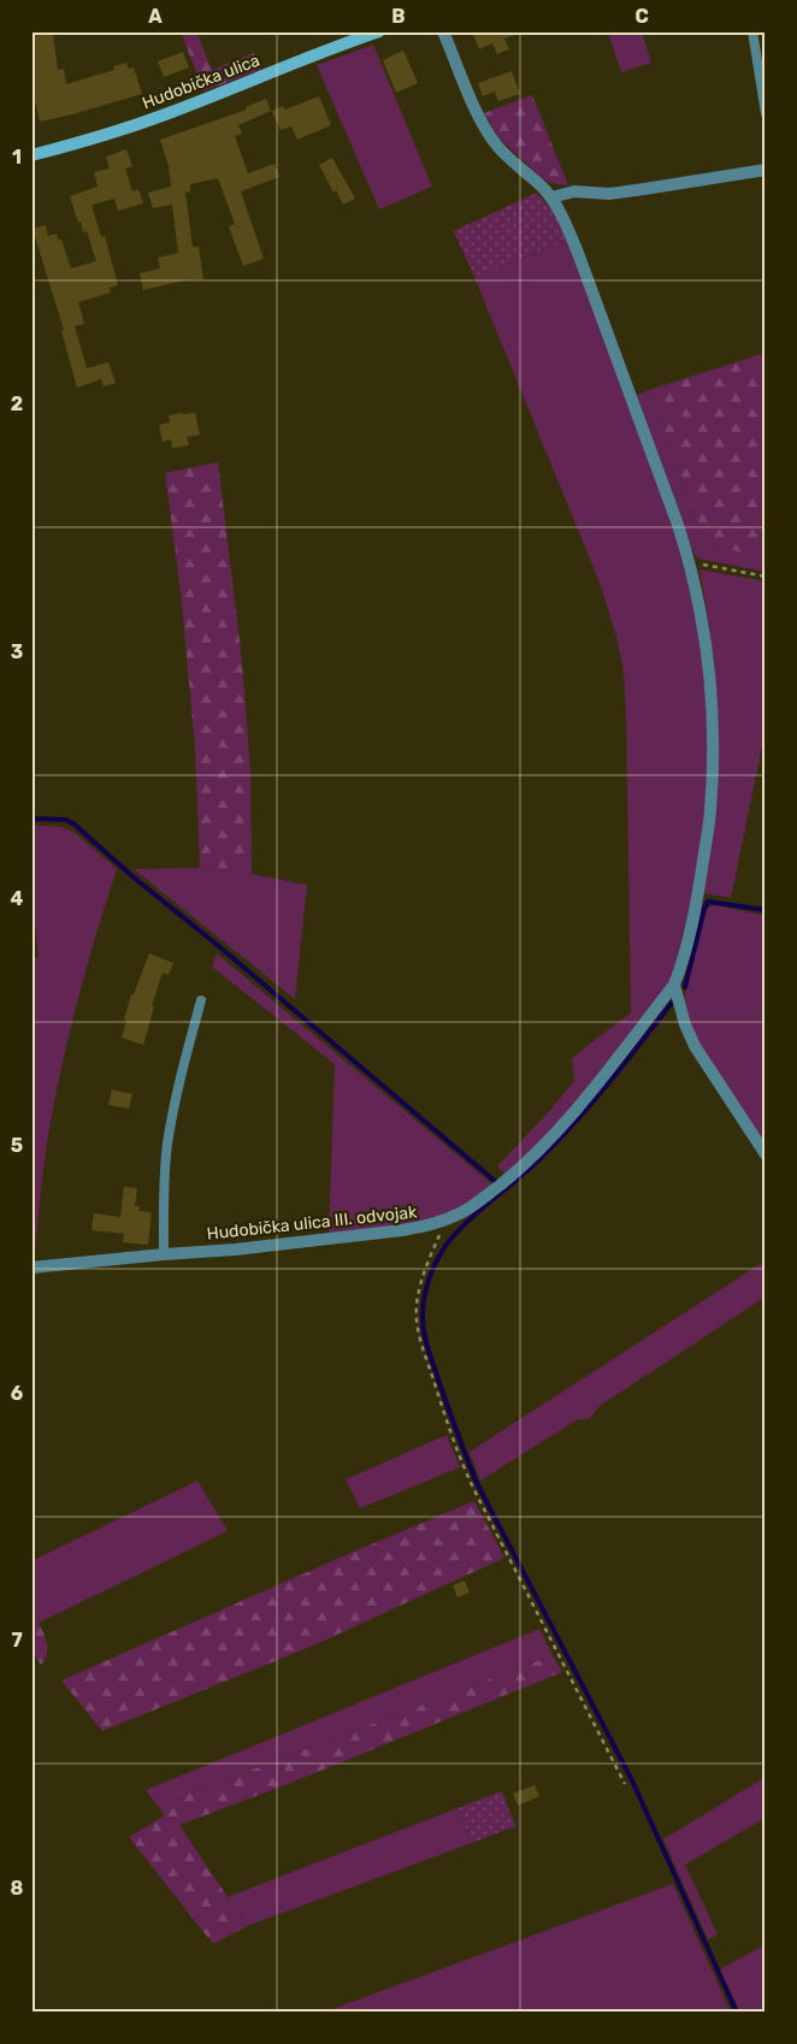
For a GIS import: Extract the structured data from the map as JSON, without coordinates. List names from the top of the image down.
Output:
{
  "streets": {
    "main road": ["Hudobička ulica"],
    "street": ["Hudobička ulica III. odvojak"]
  },
  "grid": {
    "columns": ["A", "B", "C"],
    "rows": [
      "1",
      "2",
      "3",
      "4",
      "5",
      "6",
      "7",
      "8"
    ]
  }
}
